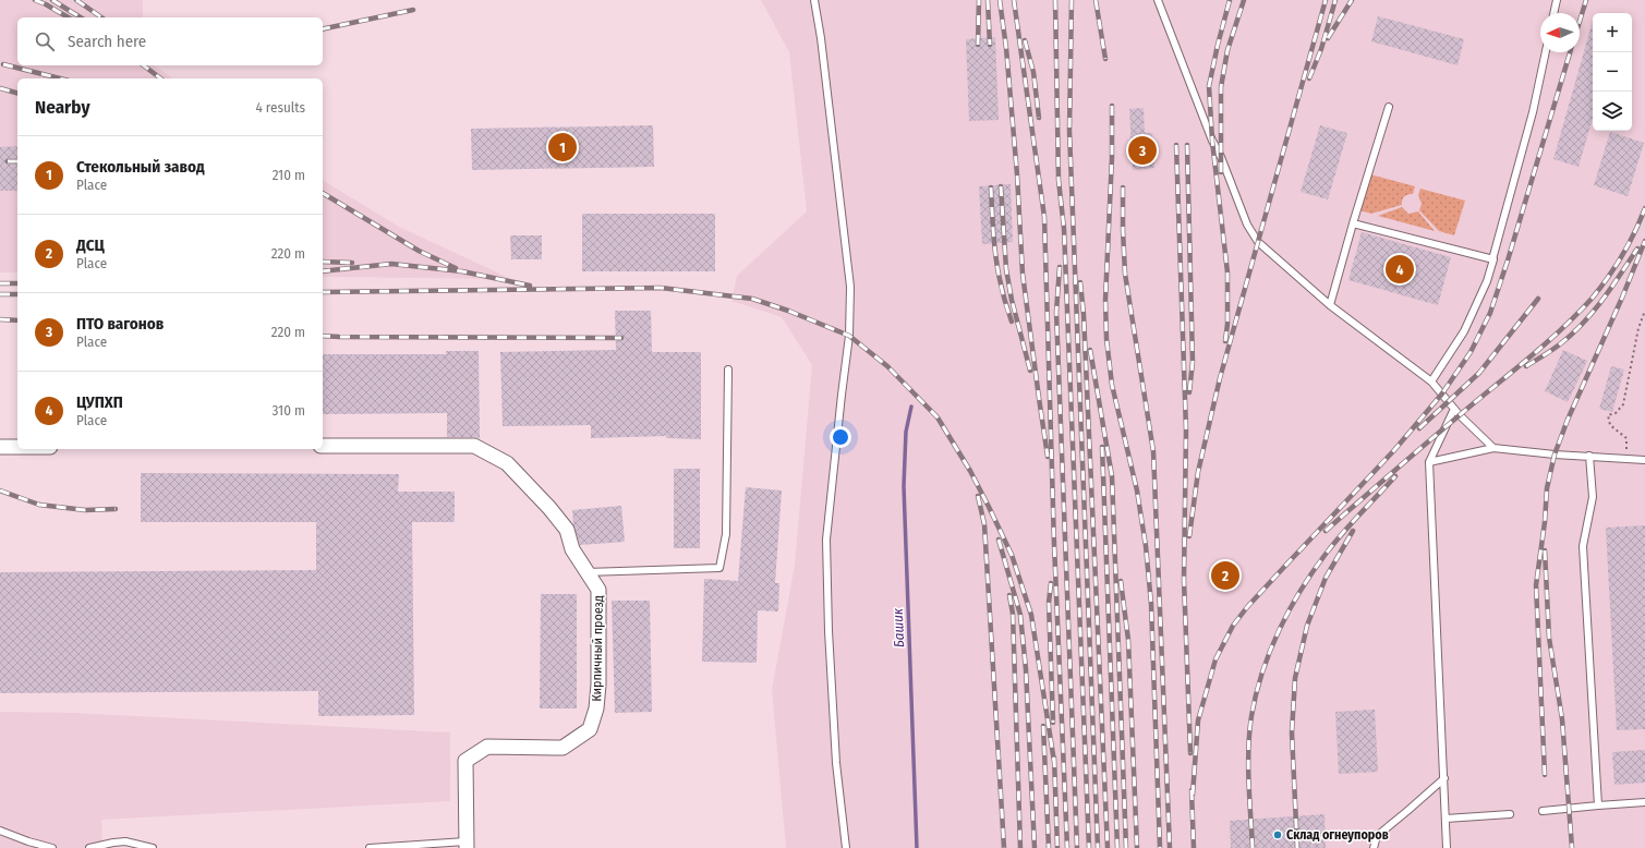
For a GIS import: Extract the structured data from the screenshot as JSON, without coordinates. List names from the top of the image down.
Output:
{
  "streets": {
    "street": ["Кирпичный проезд"]
  },
  "water": ["Башик"],
  "places": ["Склад огнеупоров"],
  "north": "left",
  "page": {
    "map_buttons": ["+", "−"],
    "search": "Search here",
    "heading": ["Nearby", "4 results"],
    "pins": [
      "1",
      "3",
      "4",
      "2"
    ],
    "list": [
      {
        "mark": "1",
        "name": "Стекольный завод",
        "note": "Place",
        "value": "210 m"
      },
      {
        "mark": "2",
        "name": "ДСЦ",
        "note": "Place",
        "value": "220 m"
      },
      {
        "mark": "3",
        "name": "ПТО вагонов",
        "note": "Place",
        "value": "220 m"
      },
      {
        "mark": "4",
        "name": "ЦУПХП",
        "note": "Place",
        "value": "310 m"
      }
    ]
  }
}
